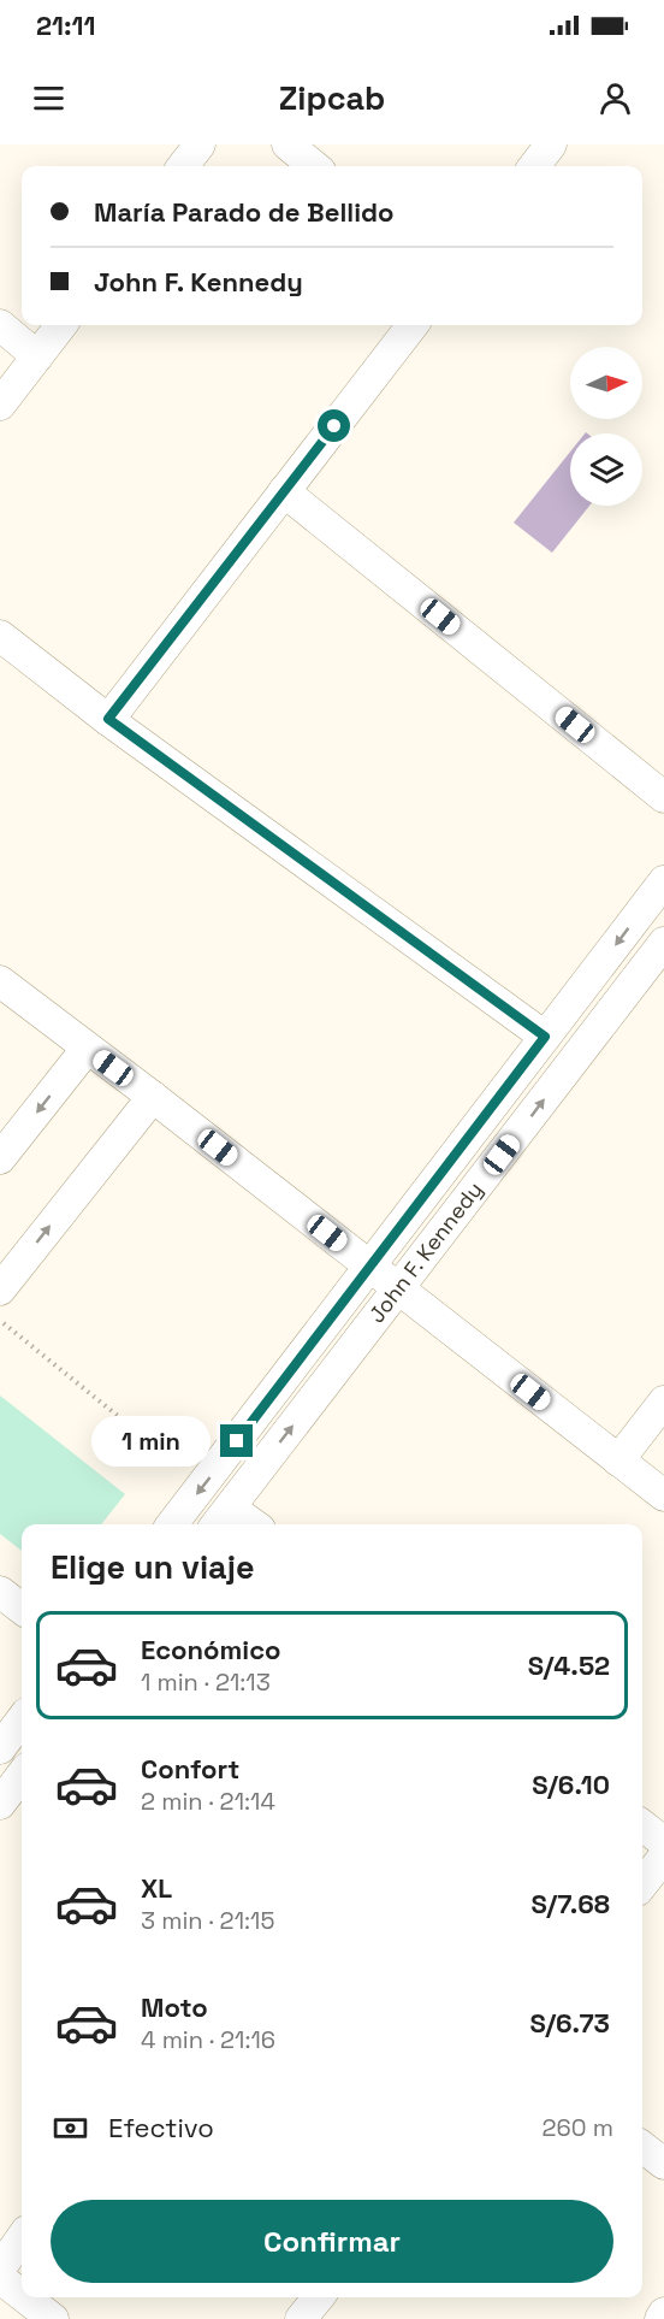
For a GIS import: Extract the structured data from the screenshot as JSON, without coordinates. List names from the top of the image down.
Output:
{
  "streets": {
    "street": ["John F. Kennedy"]
  },
  "north": "right",
  "page": {
    "status": "21:11",
    "header": "Zipcab",
    "banner": ["María Parado de Bellido", "John F. Kennedy"],
    "bubble": "1 min",
    "heading": "Elige un viaje",
    "list": [
      {
        "name": "Económico",
        "note": "1 min · 21:13",
        "value": "S/4.52"
      },
      {
        "name": "Confort",
        "note": "2 min · 21:14",
        "value": "S/6.10"
      },
      {
        "name": "XL",
        "note": "3 min · 21:15",
        "value": "S/7.68"
      },
      {
        "name": "Moto",
        "note": "4 min · 21:16",
        "value": "S/6.73"
      }
    ],
    "pay": ["Efectivo", "260 m"],
    "buttons": "Confirmar"
  }
}
